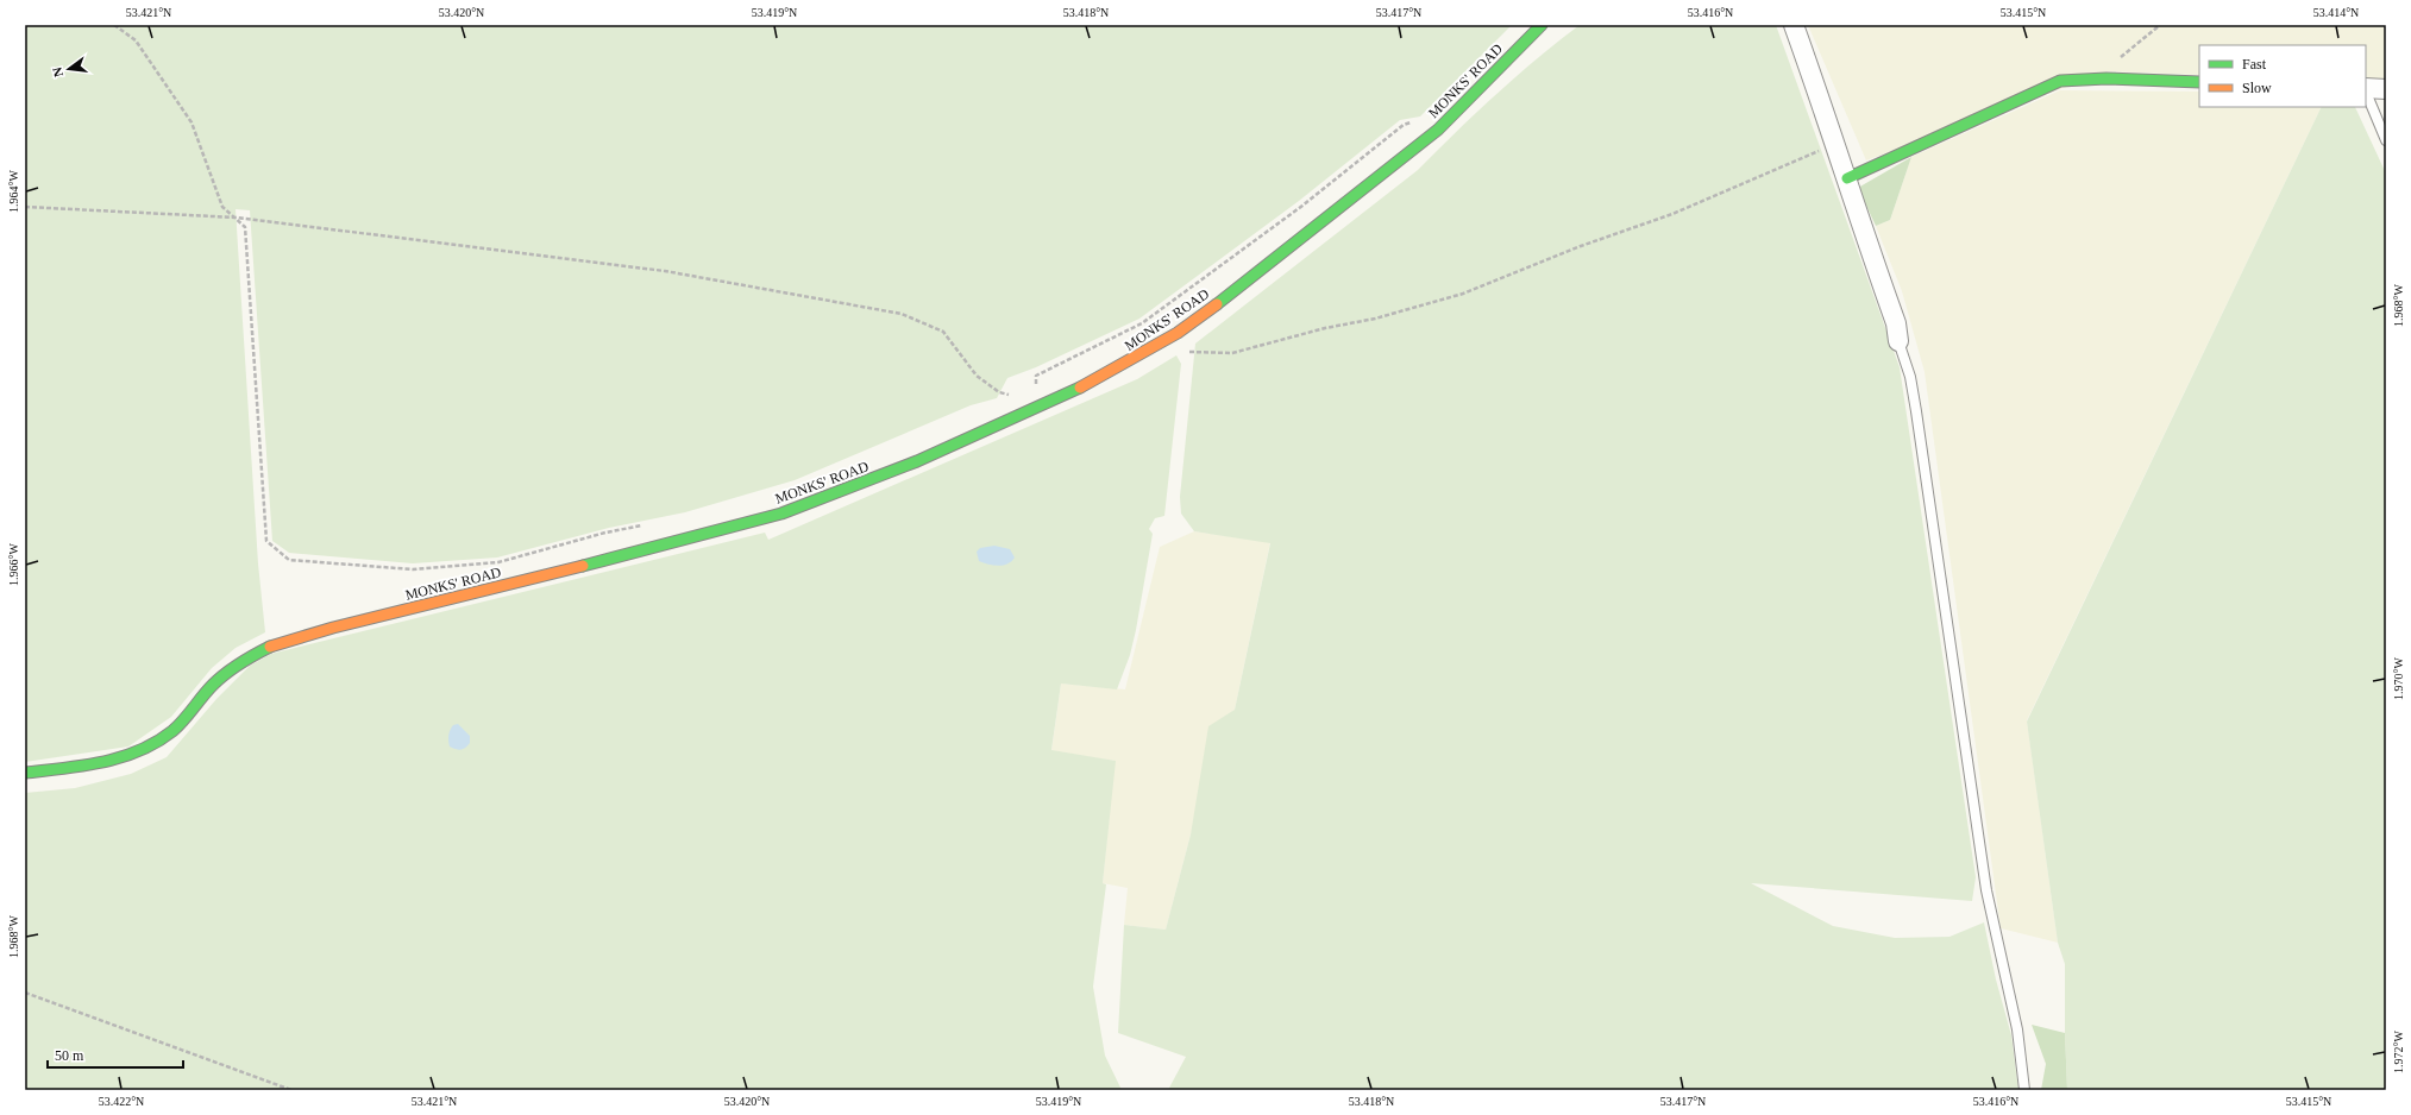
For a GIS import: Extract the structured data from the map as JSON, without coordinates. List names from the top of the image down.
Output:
{
  "streets": {
    "street": ["MONKS' ROAD"]
  },
  "legend": ["Fast", "Slow"],
  "scale_bar": "50 m",
  "north": "left",
  "coordinates": [
    "53.421°N",
    "53.420°N",
    "53.419°N",
    "53.418°N",
    "53.417°N",
    "53.416°N",
    "53.415°N",
    "53.414°N",
    "1.964°W",
    "1.968°W",
    "1.966°W",
    "1.970°W",
    "1.972°W",
    "53.422°N"
  ]
}
